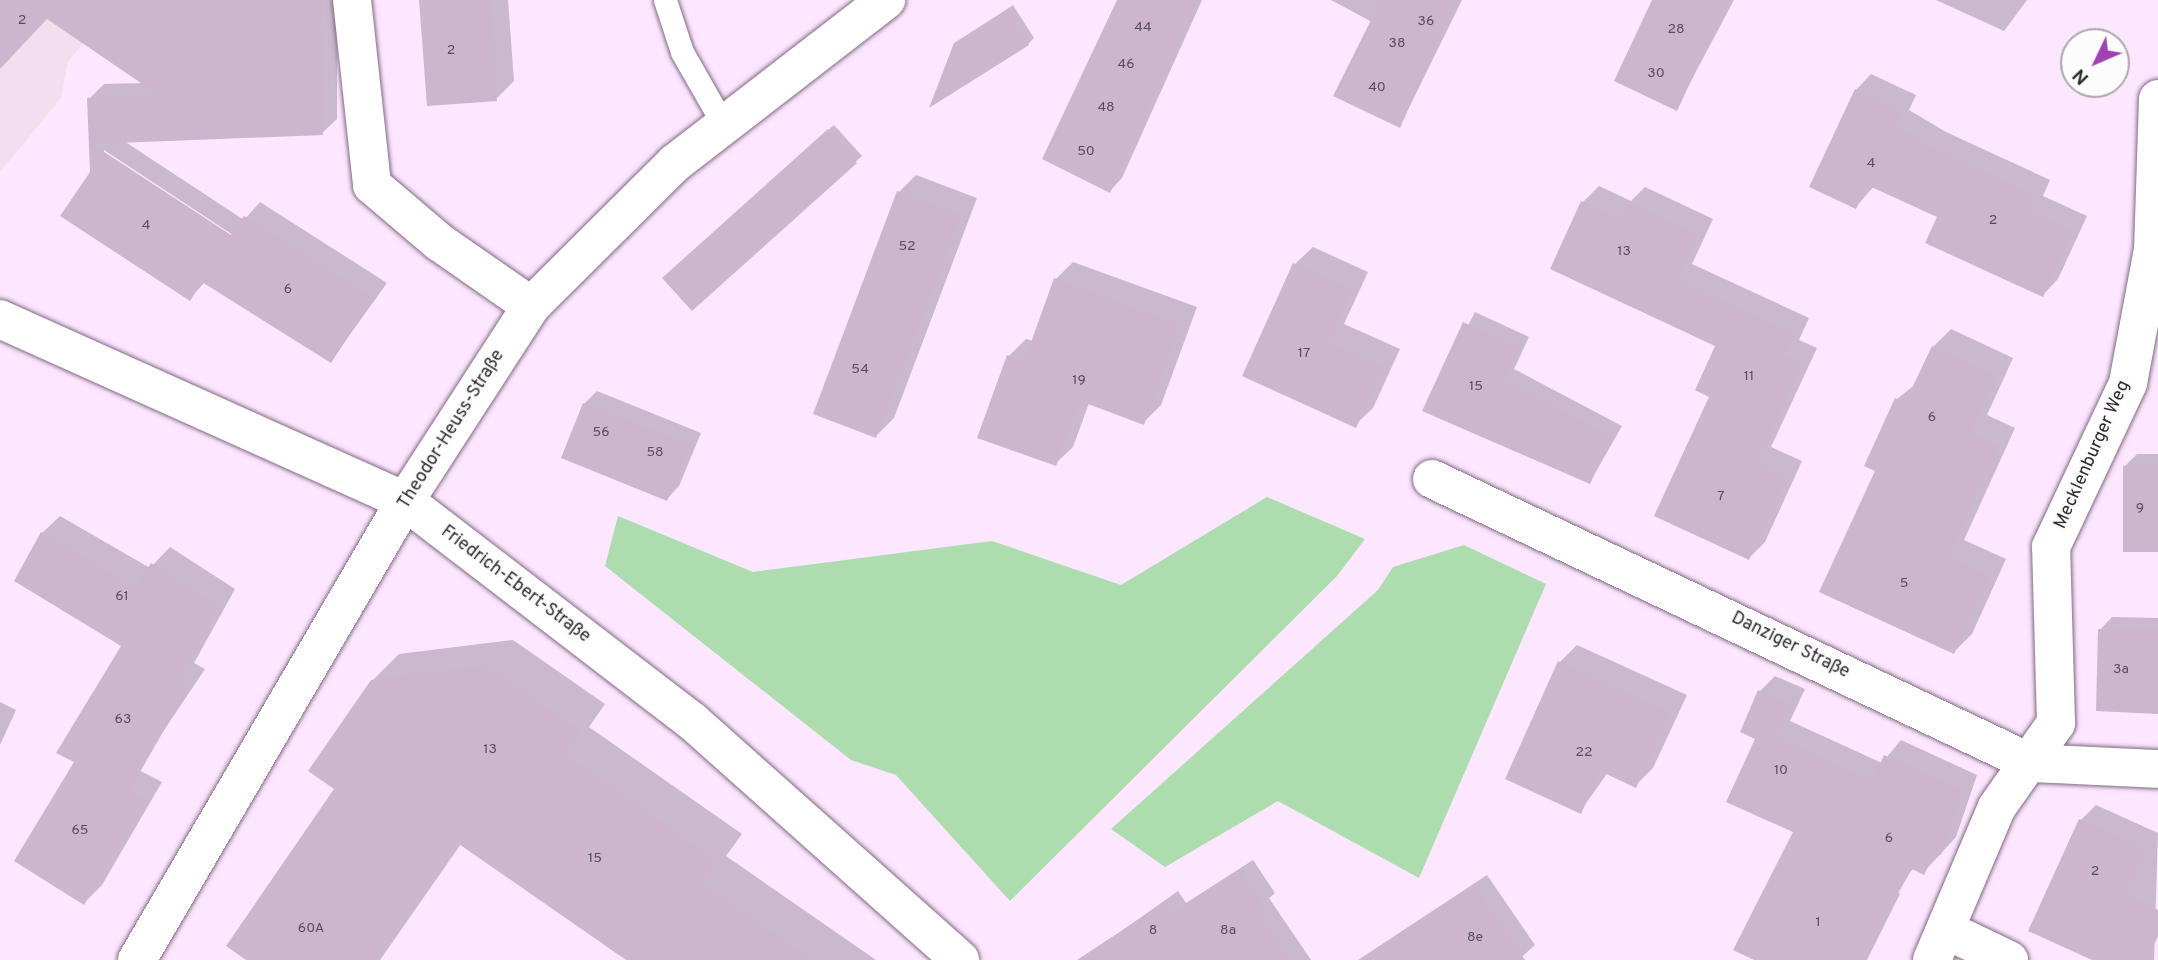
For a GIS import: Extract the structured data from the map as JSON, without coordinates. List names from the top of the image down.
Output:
{
  "streets": {
    "street": [
      "Theodor-Heuss-Straße",
      "Mecklenburger Weg",
      "Friedrich-Ebert-Straße",
      "Danziger Straße"
    ]
  },
  "crossings": [
    ["Theodor-Heuss-Straße", "Friedrich-Ebert-Straße"],
    ["Mecklenburger Weg", "Danziger Straße"]
  ],
  "house_numbers": [
    "2",
    "36",
    "44",
    "28",
    "38",
    "2",
    "46",
    "30",
    "40",
    "48",
    "50",
    "4",
    "2",
    "4",
    "52",
    "13",
    "6",
    "17",
    "54",
    "11",
    "19",
    "15",
    "6",
    "56",
    "58",
    "7",
    "9",
    "5",
    "61",
    "3a",
    "63",
    "13",
    "22",
    "10",
    "65",
    "6",
    "15",
    "2",
    "1",
    "60A",
    "8",
    "8a",
    "8e"
  ],
  "north": "bottom left"
}
